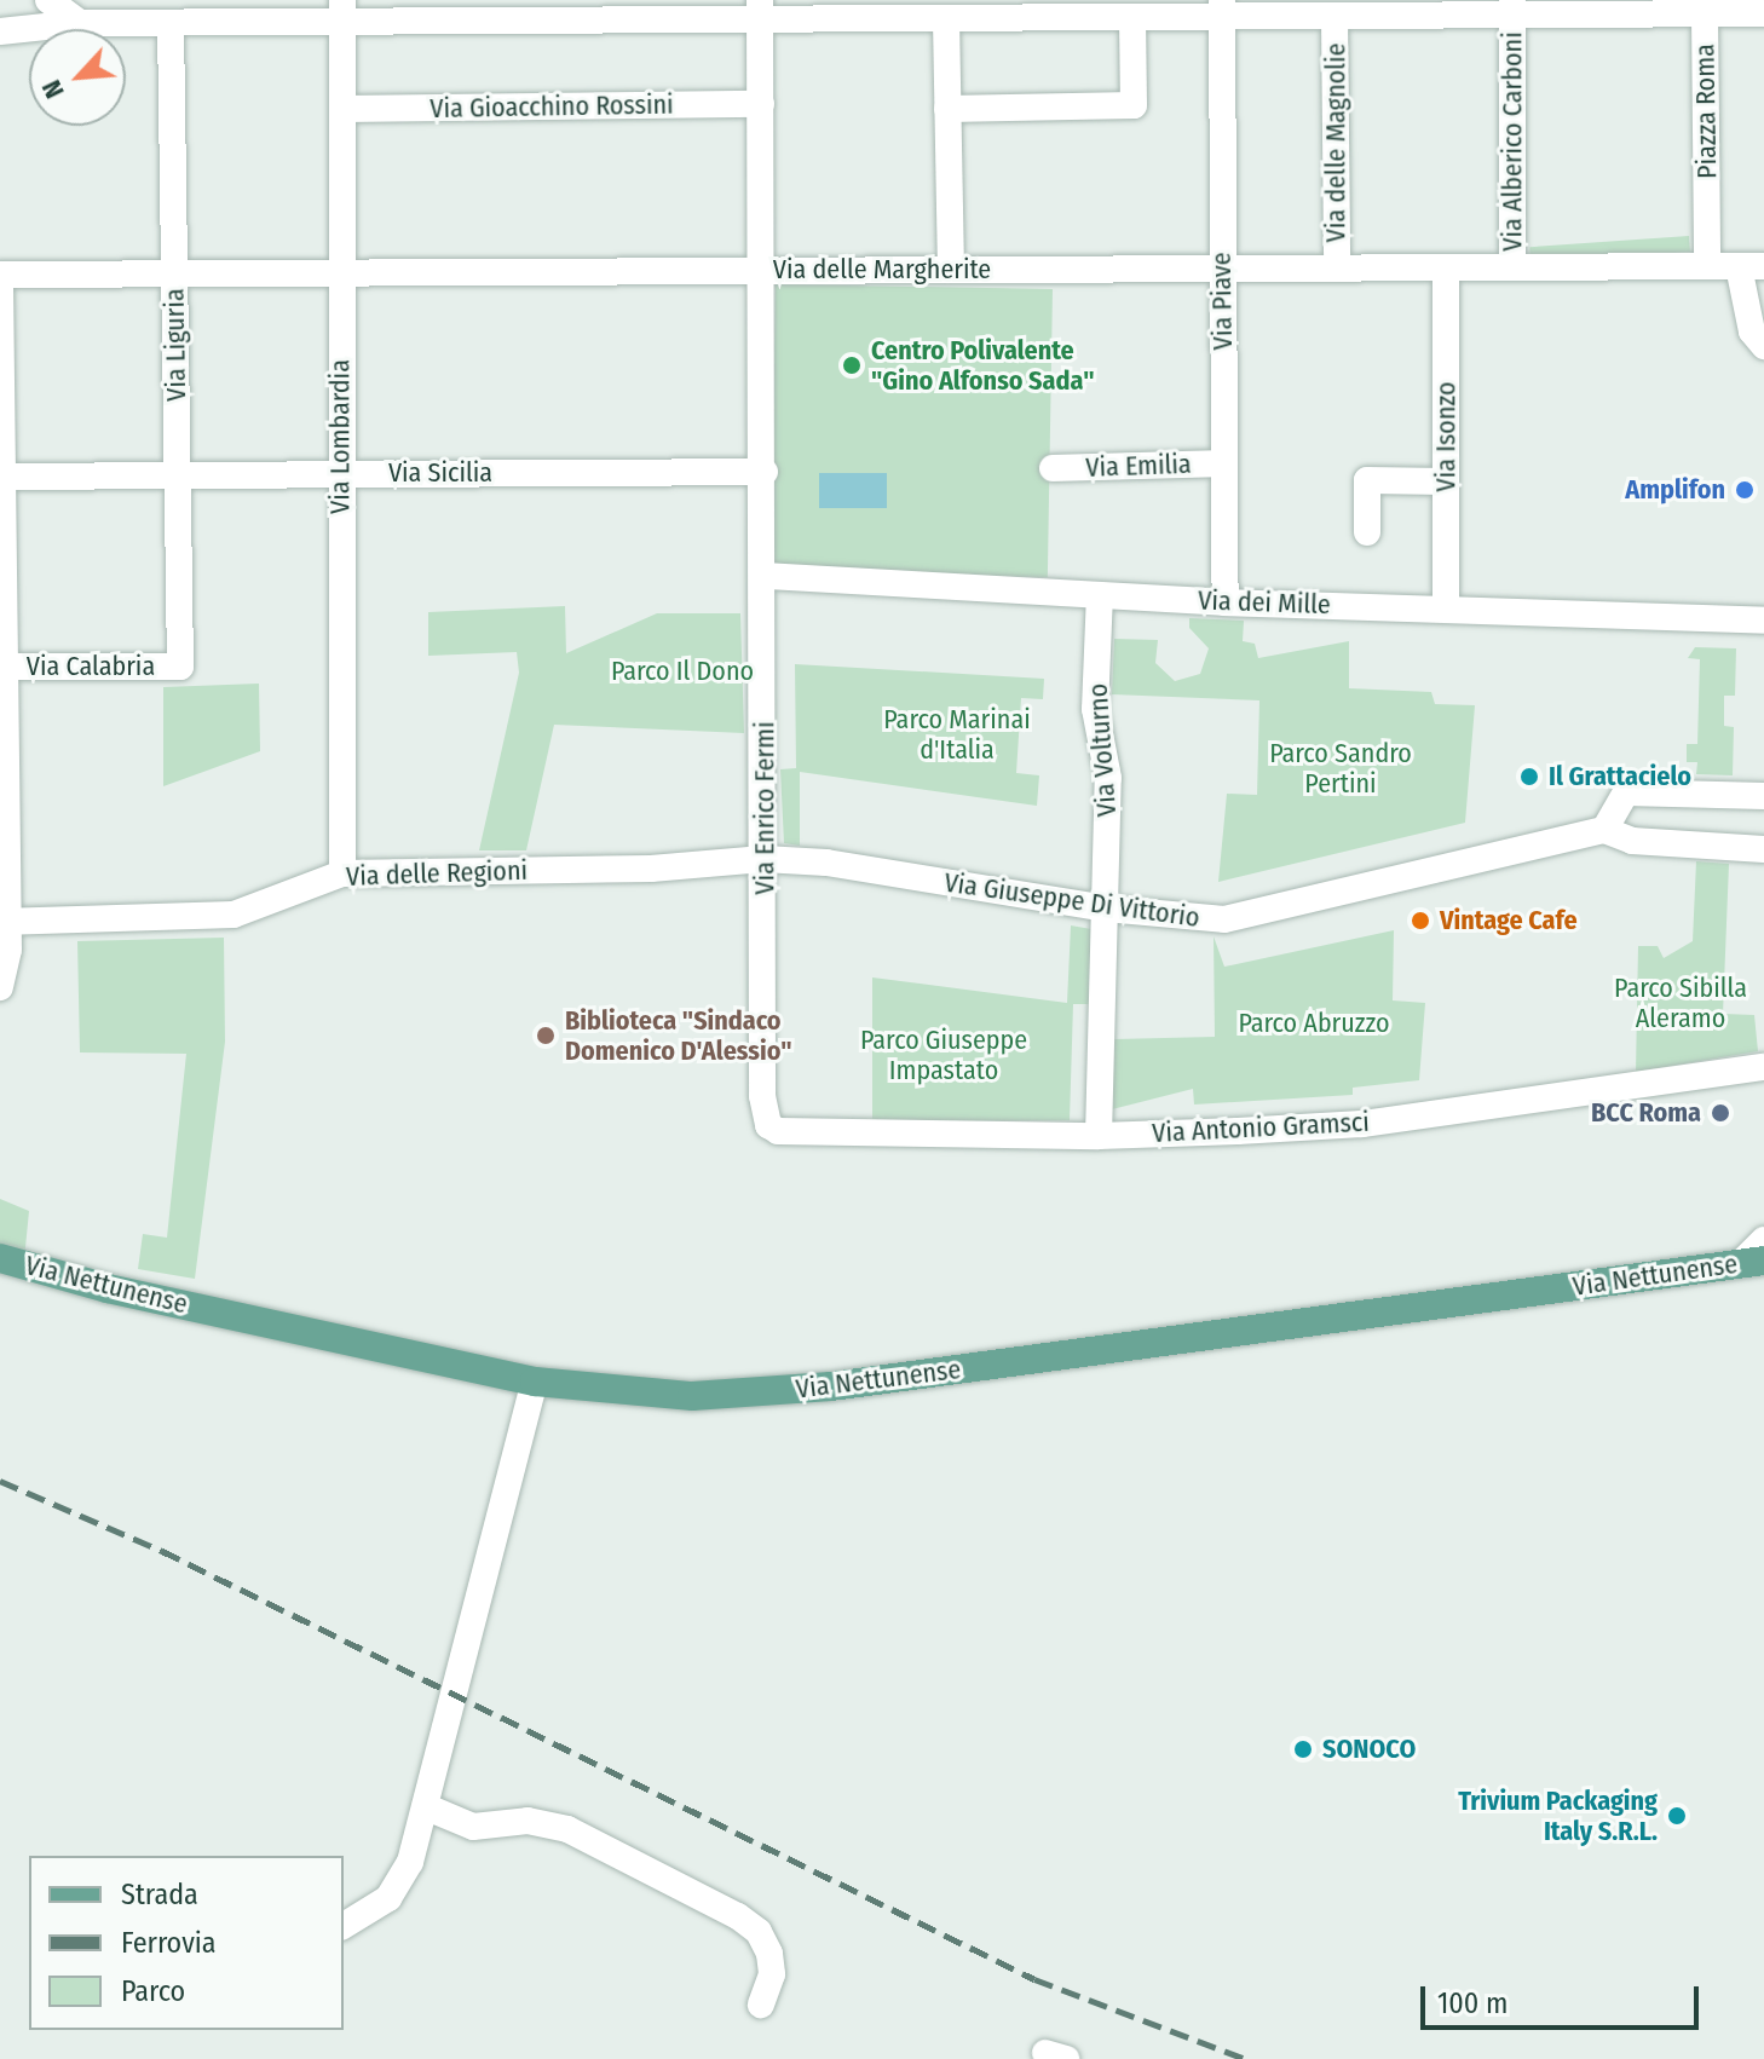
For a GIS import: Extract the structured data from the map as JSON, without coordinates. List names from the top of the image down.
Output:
{
  "streets": {
    "main road": ["Via Nettunense"],
    "street": [
      "Via Gioacchino Rossini",
      "Piazza Roma",
      "Via Alberico Carboni",
      "Via delle Magnolie",
      "Via delle Margherite",
      "Via Piave",
      "Via Liguria",
      "Via Lombardia",
      "Via Isonzo",
      "Via Emilia",
      "Via Sicilia",
      "Via dei Mille",
      "Via Calabria",
      "Via Volturno",
      "Via Enrico Fermi",
      "Via delle Regioni",
      "Via Giuseppe Di Vittorio",
      "Via Antonio Gramsci"
    ]
  },
  "crossings": [
    ["Via Gioacchino Rossini", "Via Lombardia"],
    ["Via Gioacchino Rossini", "Via Enrico Fermi"],
    ["Piazza Roma", "Via delle Margherite"],
    ["Via Alberico Carboni", "Via delle Margherite"],
    ["Via delle Magnolie", "Via delle Margherite"],
    ["Via delle Margherite", "Via Piave"],
    ["Via delle Margherite", "Via Liguria"],
    ["Via delle Margherite", "Via Lombardia"],
    ["Via delle Margherite", "Via Isonzo"],
    ["Via delle Margherite", "Via Enrico Fermi"],
    ["Via Piave", "Via Emilia"],
    ["Via Piave", "Via dei Mille"],
    ["Via Liguria", "Via Sicilia"],
    ["Via Liguria", "Via Calabria"],
    ["Via Lombardia", "Via Sicilia"],
    ["Via Lombardia", "Via delle Regioni"],
    ["Via Isonzo", "Via dei Mille"],
    ["Via Sicilia", "Via Enrico Fermi"],
    ["Via dei Mille", "Via Volturno"],
    ["Via dei Mille", "Via Enrico Fermi"],
    ["Via Volturno", "Via Giuseppe Di Vittorio"],
    ["Via Volturno", "Via Antonio Gramsci"],
    ["Via Enrico Fermi", "Via delle Regioni"],
    ["Via Enrico Fermi", "Via Giuseppe Di Vittorio"],
    ["Via Enrico Fermi", "Via Antonio Gramsci"],
    ["Via delle Regioni", "Via Giuseppe Di Vittorio"]
  ],
  "parks": [
    "Parco Il Dono",
    "Parco Marinai d'Italia",
    "Parco Sandro Pertini",
    "Parco Sibilla Aleramo",
    "Parco Abruzzo",
    "Parco Giuseppe Impastato"
  ],
  "places": [
    "Centro Polivalente \"Gino Alfonso Sada\"",
    "Amplifon",
    "Il Grattacielo",
    "Vintage Cafe",
    "Biblioteca \"Sindaco Domenico D'Alessio\"",
    "BCC Roma",
    "SONOCO",
    "Trivium Packaging Italy S.R.L."
  ],
  "legend": ["Strada", "Ferrovia", "Parco"],
  "scale_bar": "100 m",
  "north": "bottom left"
}
